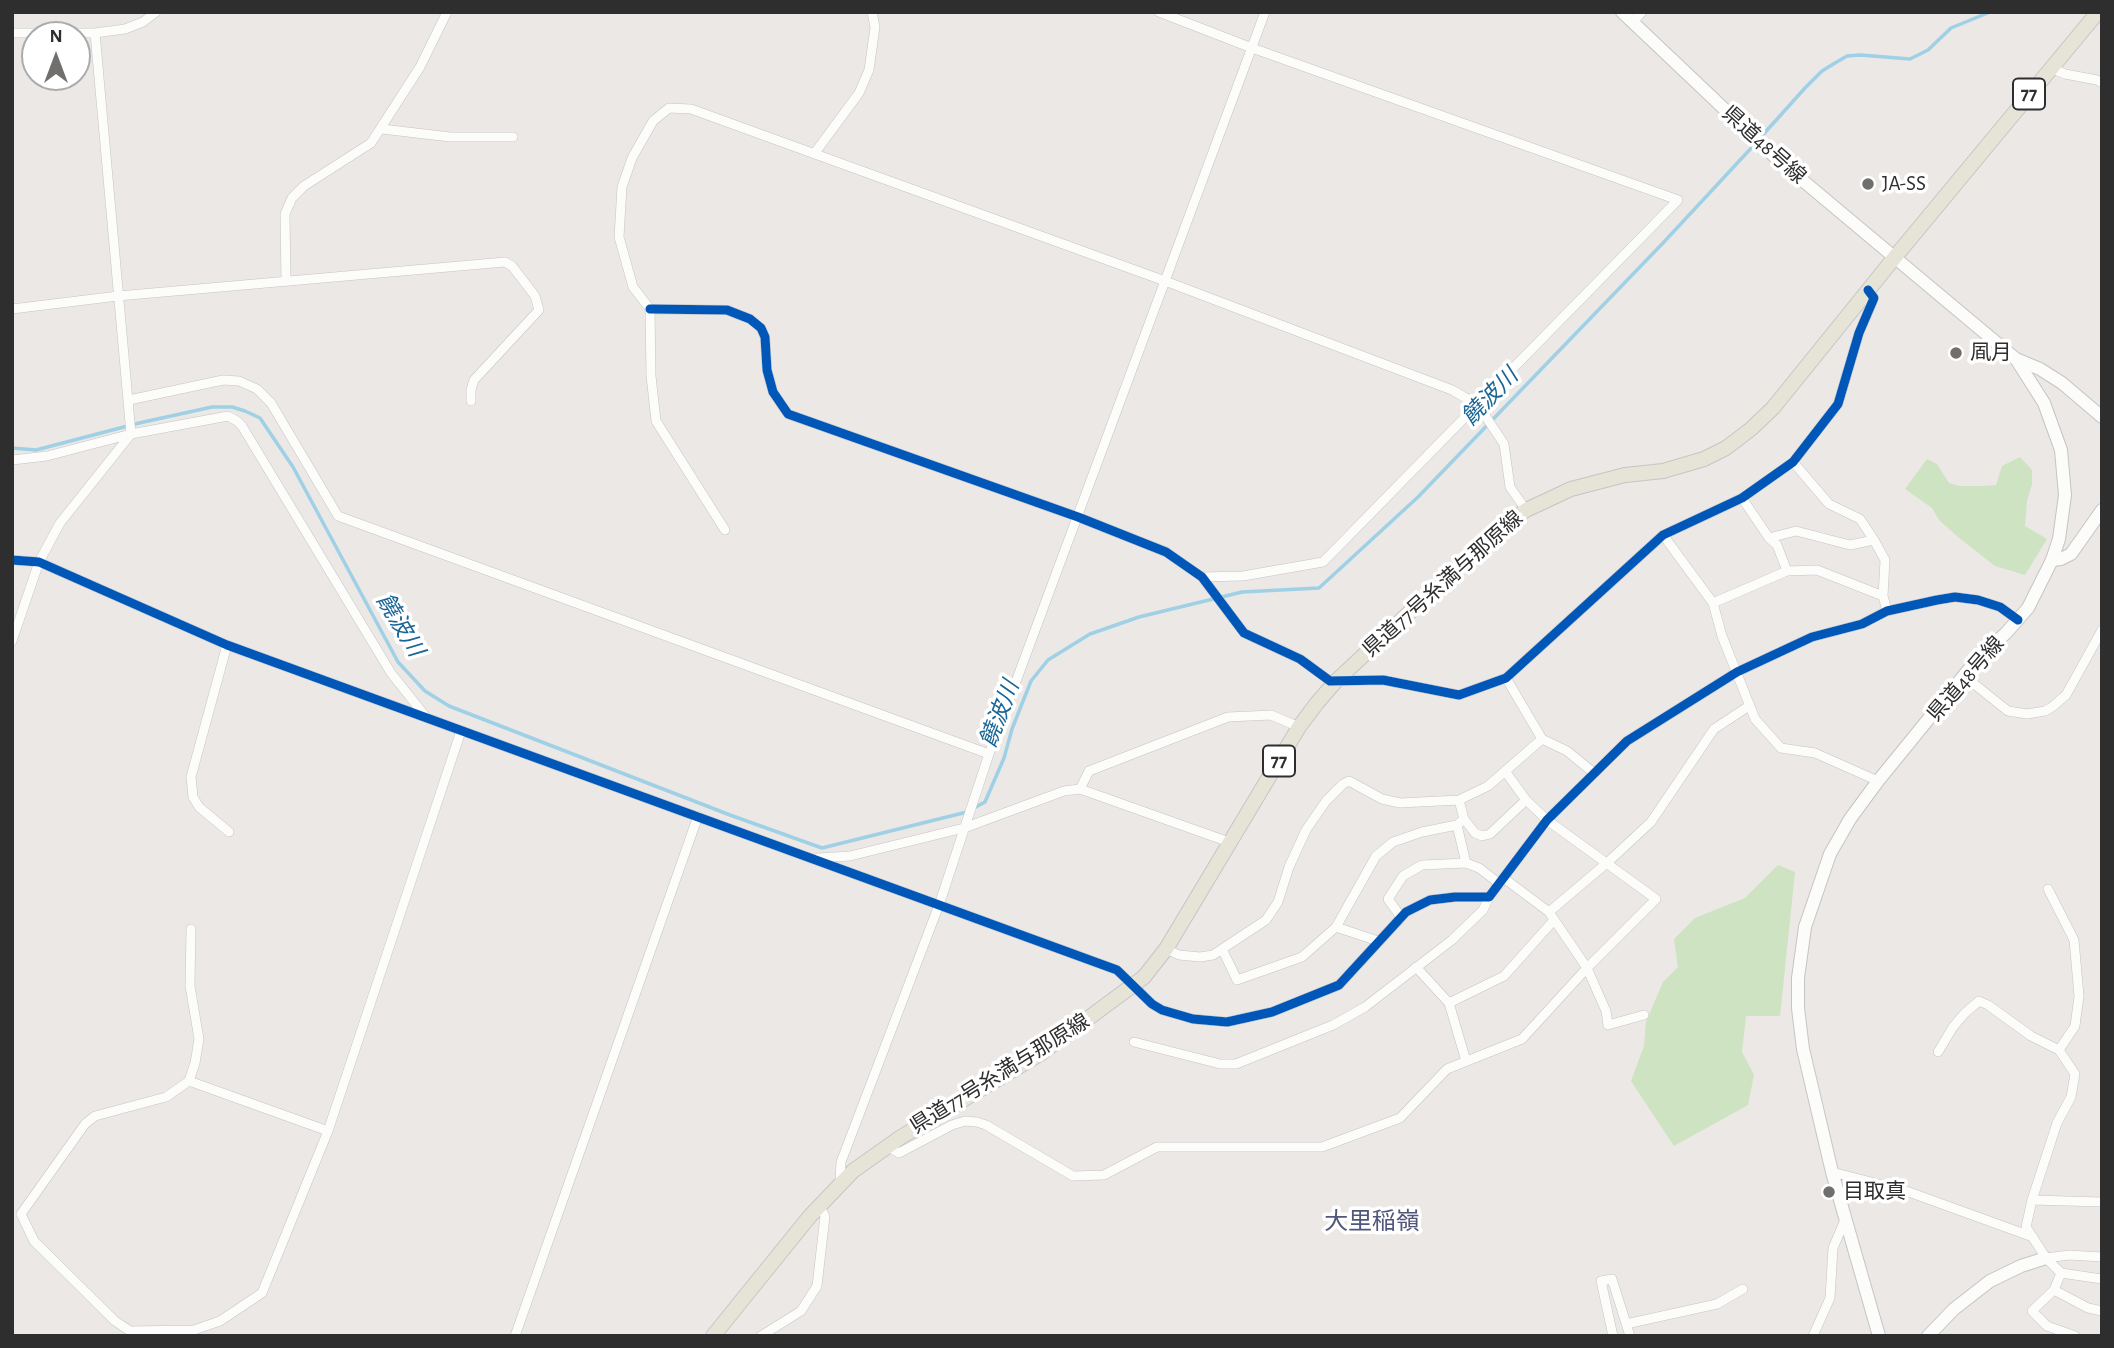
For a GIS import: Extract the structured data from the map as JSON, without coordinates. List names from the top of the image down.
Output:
{
  "streets": {
    "main road": ["77", "県道48号線", "県道77号糸満与那原線"]
  },
  "crossings": [
    ["県道48号線", "県道77号糸満与那原線"]
  ],
  "districts": ["大里稲嶺"],
  "water": ["饒波川"],
  "places": ["JA-SS", "凮月", "目取真"],
  "north": "top"
}
